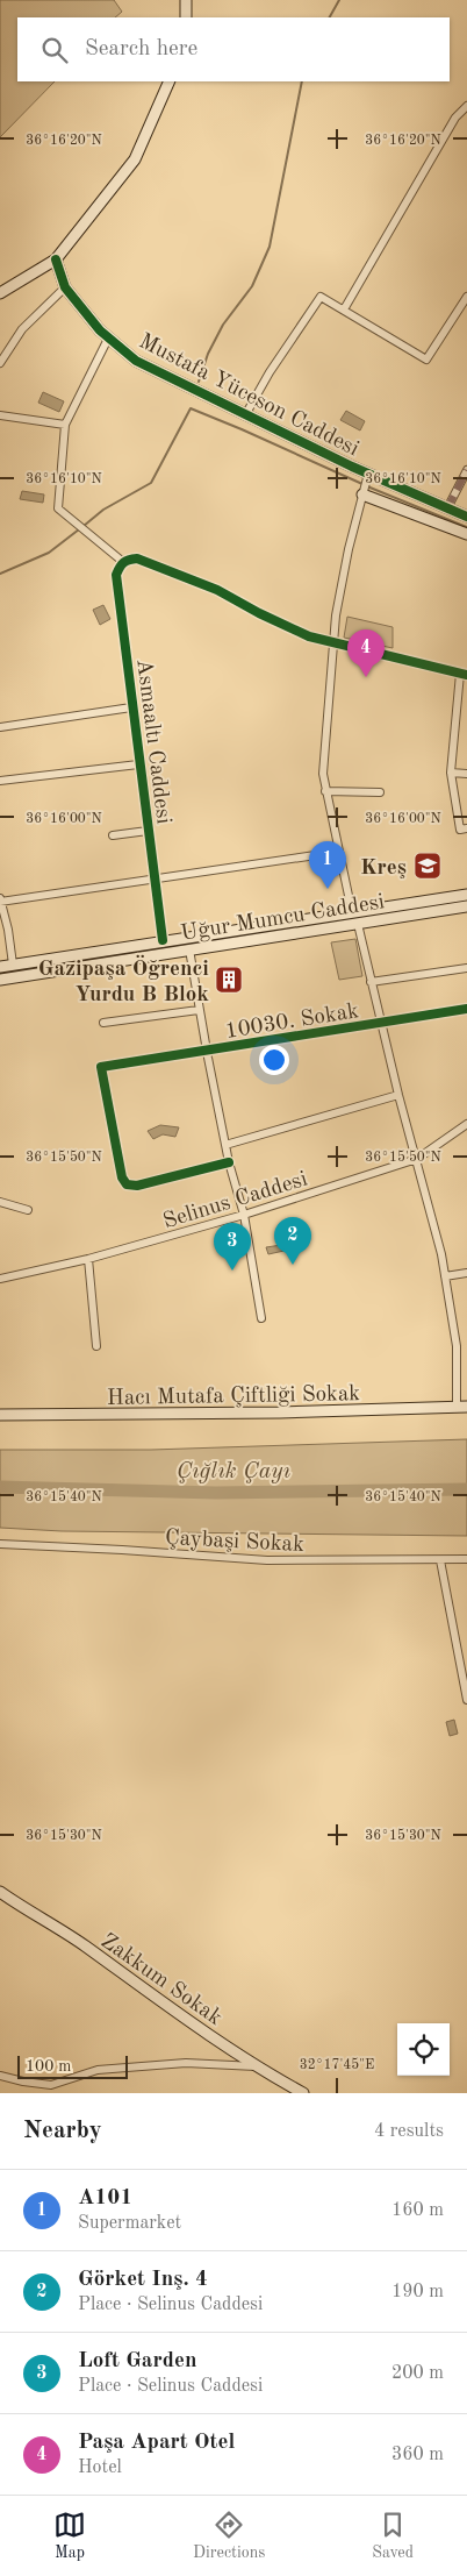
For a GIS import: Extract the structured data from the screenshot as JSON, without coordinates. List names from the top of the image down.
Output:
{
  "streets": {
    "street": [
      "Mustafa Yüceson Caddesi",
      "Asmaaltı Caddesi",
      "Uğur Mumcu Caddesi",
      "10030. Sokak",
      "Selinus Caddesi",
      "Hacı Mutafa Çiftliği Sokak",
      "Çaybaşi Sokak",
      "Zakkum Sokak"
    ]
  },
  "crossings": [
    ["Asmaaltı Caddesi", "Uğur Mumcu Caddesi"]
  ],
  "water": ["Çığlık Çayı"],
  "places": {
    "school or university": ["Kreş"],
    "building": ["Gazipaşa Öğrenci Yurdu B Blok"]
  },
  "scale_bar": "100 m",
  "page": {
    "search": "Search here",
    "pins": [
      "4",
      "1",
      "2",
      "3"
    ],
    "scale": "100 m",
    "heading": ["Nearby", "4 results"],
    "list": [
      {
        "mark": "1",
        "name": "A101",
        "note": "Supermarket",
        "value": "160 m"
      },
      {
        "mark": "2",
        "name": "Görket Inş. 4",
        "note": "Place · Selinus Caddesi",
        "value": "190 m"
      },
      {
        "mark": "3",
        "name": "Loft Garden",
        "note": "Place · Selinus Caddesi",
        "value": "200 m"
      },
      {
        "mark": "4",
        "name": "Paşa Apart Otel",
        "note": "Hotel",
        "value": "360 m"
      }
    ],
    "nav": ["Map", "Directions", "Saved"]
  },
  "coordinates": [
    "36°16'20\"N",
    "36°16'10\"N",
    "36°16'00\"N",
    "36°15'50\"N",
    "36°15'40\"N",
    "36°15'30\"N",
    "32°17'45\"E"
  ]
}
